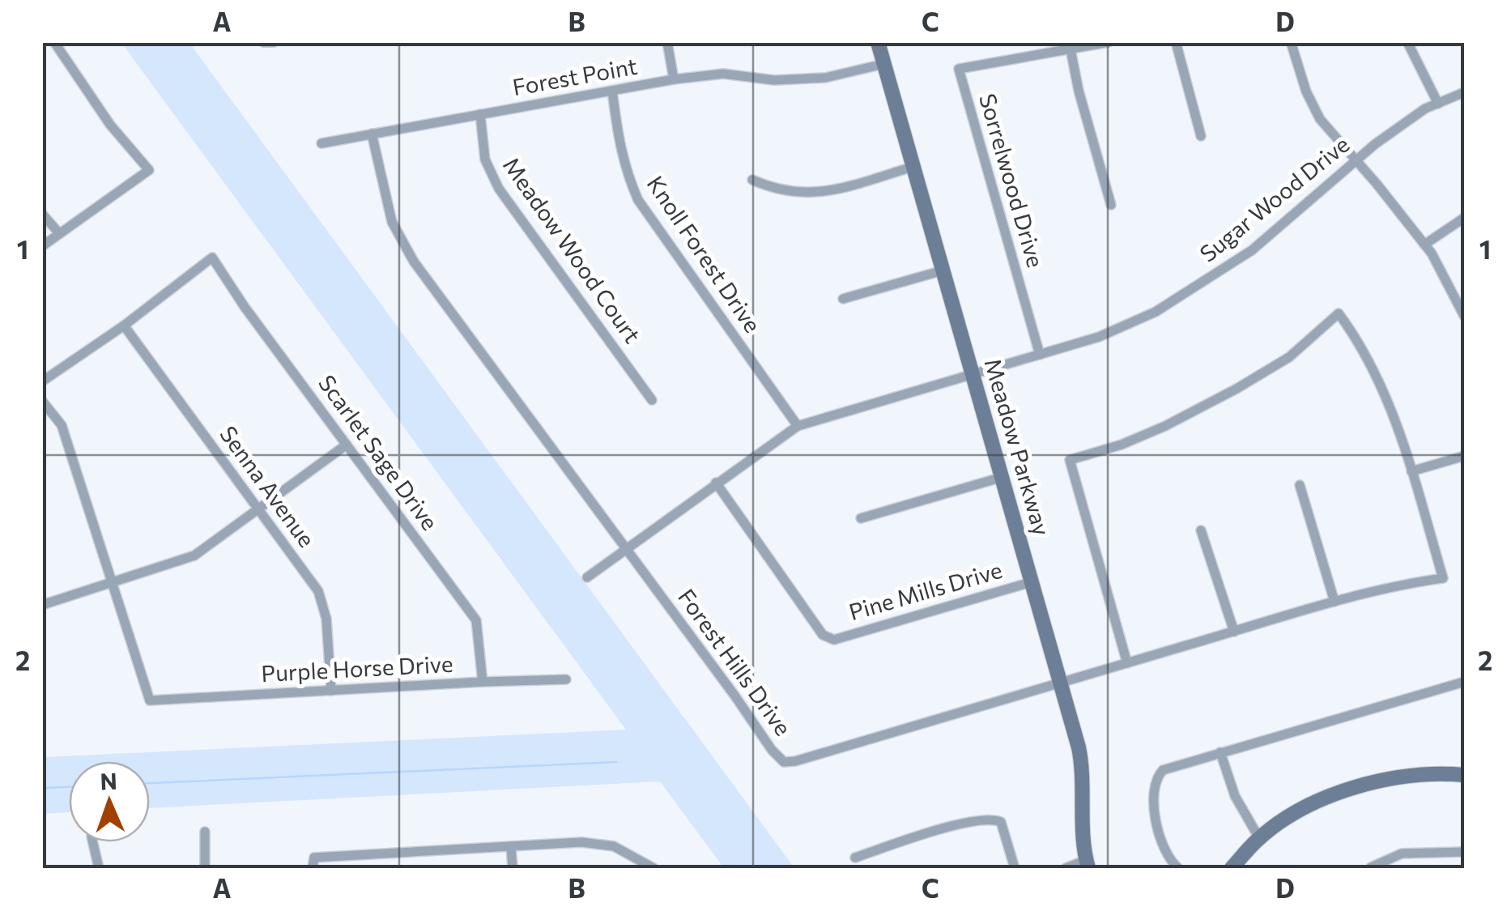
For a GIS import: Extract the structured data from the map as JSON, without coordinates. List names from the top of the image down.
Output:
{
  "streets": {
    "street": [
      "Forest Point",
      "Sorrelwood Drive",
      "Sugar Wood Drive",
      "Meadow Wood Court",
      "Knoll Forest Drive",
      "Meadow Parkway",
      "Scarlet Sage Drive",
      "Senna Avenue",
      "Pine Mills Drive",
      "Forest Hills Drive",
      "Purple Horse Drive"
    ]
  },
  "crossings": [
    ["Forest Point", "Meadow Wood Court"],
    ["Forest Point", "Knoll Forest Drive"],
    ["Forest Point", "Meadow Parkway"],
    ["Forest Point", "Forest Hills Drive"],
    ["Sorrelwood Drive", "Sugar Wood Drive"],
    ["Sugar Wood Drive", "Knoll Forest Drive"],
    ["Sugar Wood Drive", "Meadow Parkway"],
    ["Sugar Wood Drive", "Pine Mills Drive"],
    ["Sugar Wood Drive", "Forest Hills Drive"],
    ["Meadow Parkway", "Pine Mills Drive"],
    ["Meadow Parkway", "Forest Hills Drive"],
    ["Scarlet Sage Drive", "Senna Avenue"],
    ["Scarlet Sage Drive", "Purple Horse Drive"],
    ["Senna Avenue", "Purple Horse Drive"]
  ],
  "north": "top",
  "grid": {
    "columns": [
      "A",
      "B",
      "C",
      "D"
    ],
    "rows": ["1", "2"]
  }
}
